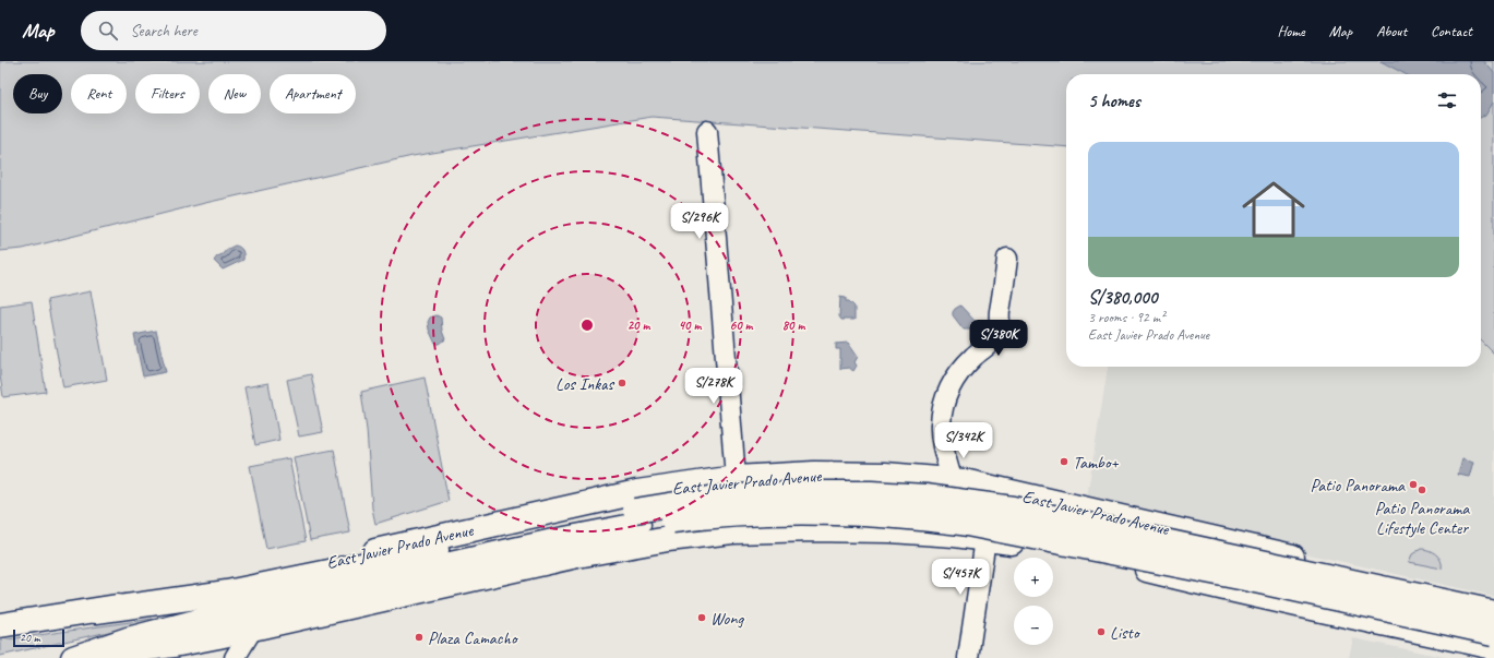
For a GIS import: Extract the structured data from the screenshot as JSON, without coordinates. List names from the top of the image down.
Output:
{
  "streets": {
    "main road": ["East Javier Prado Avenue"]
  },
  "places": [
    "Los Inkas",
    "Tambo+",
    "Patio Panorama",
    "Patio Panorama Lifestyle Center",
    "Wong",
    "Listo",
    "Plaza Camacho"
  ],
  "scale_bar": "20 m",
  "page": {
    "header": "Map",
    "search": "Search here",
    "nav": [
      "Home",
      "Map",
      "About",
      "Contact"
    ],
    "chip": [
      "Buy",
      "Rent",
      "Filters",
      "New",
      "Apartment"
    ],
    "heading": "5 homes",
    "list": [
      {
        "name": "S/380,000",
        "note": "3 rooms · 92 m² · East Javier Prado Avenue"
      }
    ],
    "price": [
      "S/296K",
      "S/380K",
      "S/278K",
      "S/342K",
      "S/457K"
    ],
    "map_buttons": ["+", "−"],
    "scale": "20 m"
  },
  "rings": [
    "20 m",
    "40 m",
    "60 m",
    "80 m"
  ]
}
